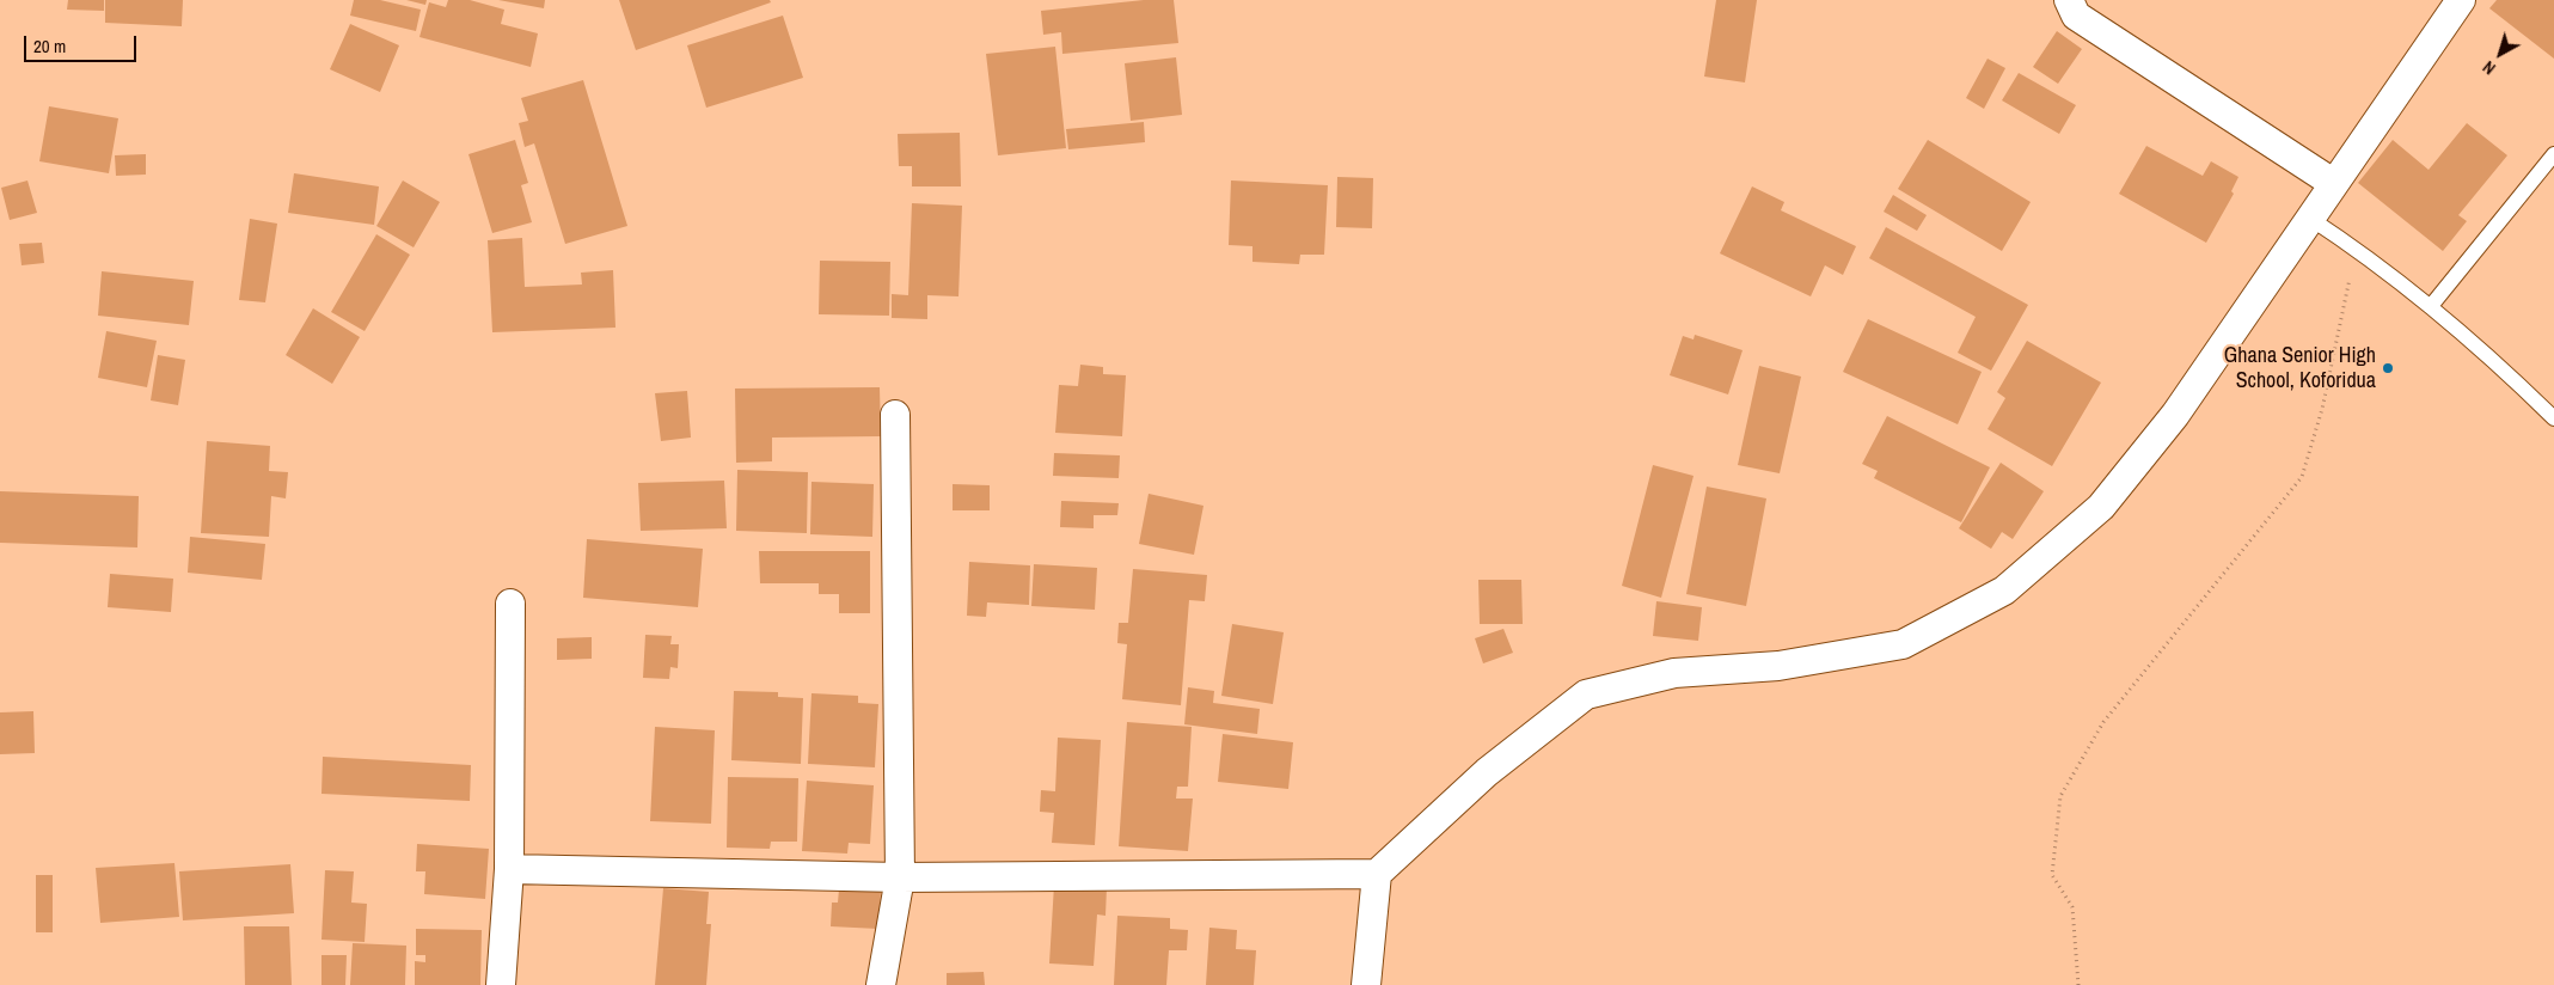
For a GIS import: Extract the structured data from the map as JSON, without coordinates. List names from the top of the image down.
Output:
{
  "places": ["Ghana Senior High School, Koforidua"],
  "scale_bar": "20 m",
  "north": "bottom left"
}
